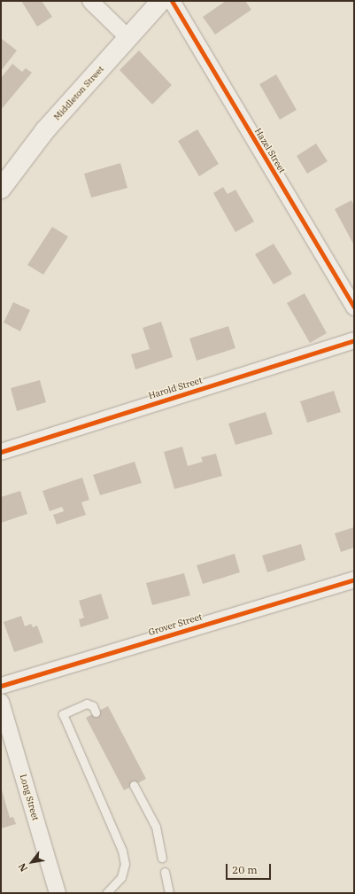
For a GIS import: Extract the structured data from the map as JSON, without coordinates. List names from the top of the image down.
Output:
{
  "streets": {
    "street": [
      "Middleton Street",
      "Hazel Street",
      "Harold Street",
      "Grover Street",
      "Long Street"
    ]
  },
  "scale_bar": "20 m",
  "north": "bottom left"
}
